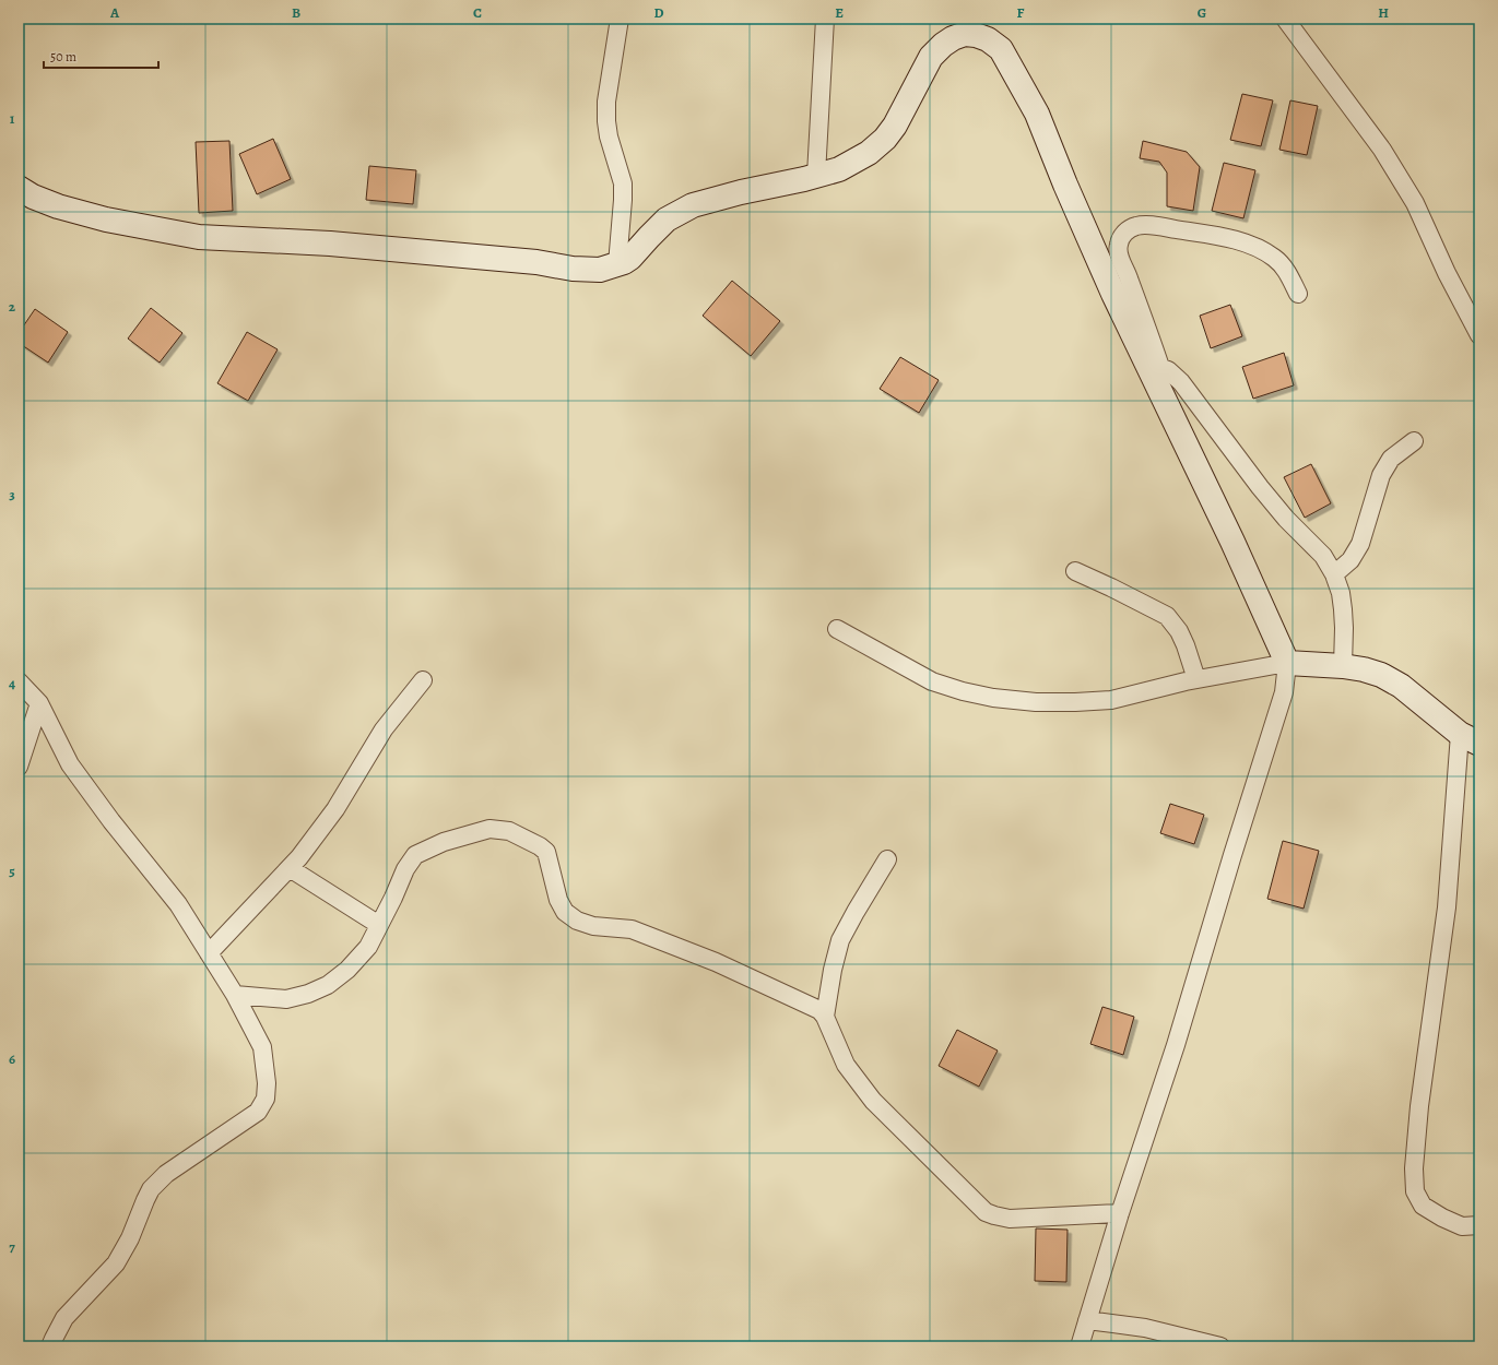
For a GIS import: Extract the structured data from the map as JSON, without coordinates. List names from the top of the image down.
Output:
{
  "scale_bar": "50 m",
  "grid": {
    "columns": [
      "A",
      "B",
      "C",
      "D",
      "E",
      "F",
      "G",
      "H"
    ],
    "rows": [
      "1",
      "2",
      "3",
      "4",
      "5",
      "6",
      "7"
    ]
  }
}
